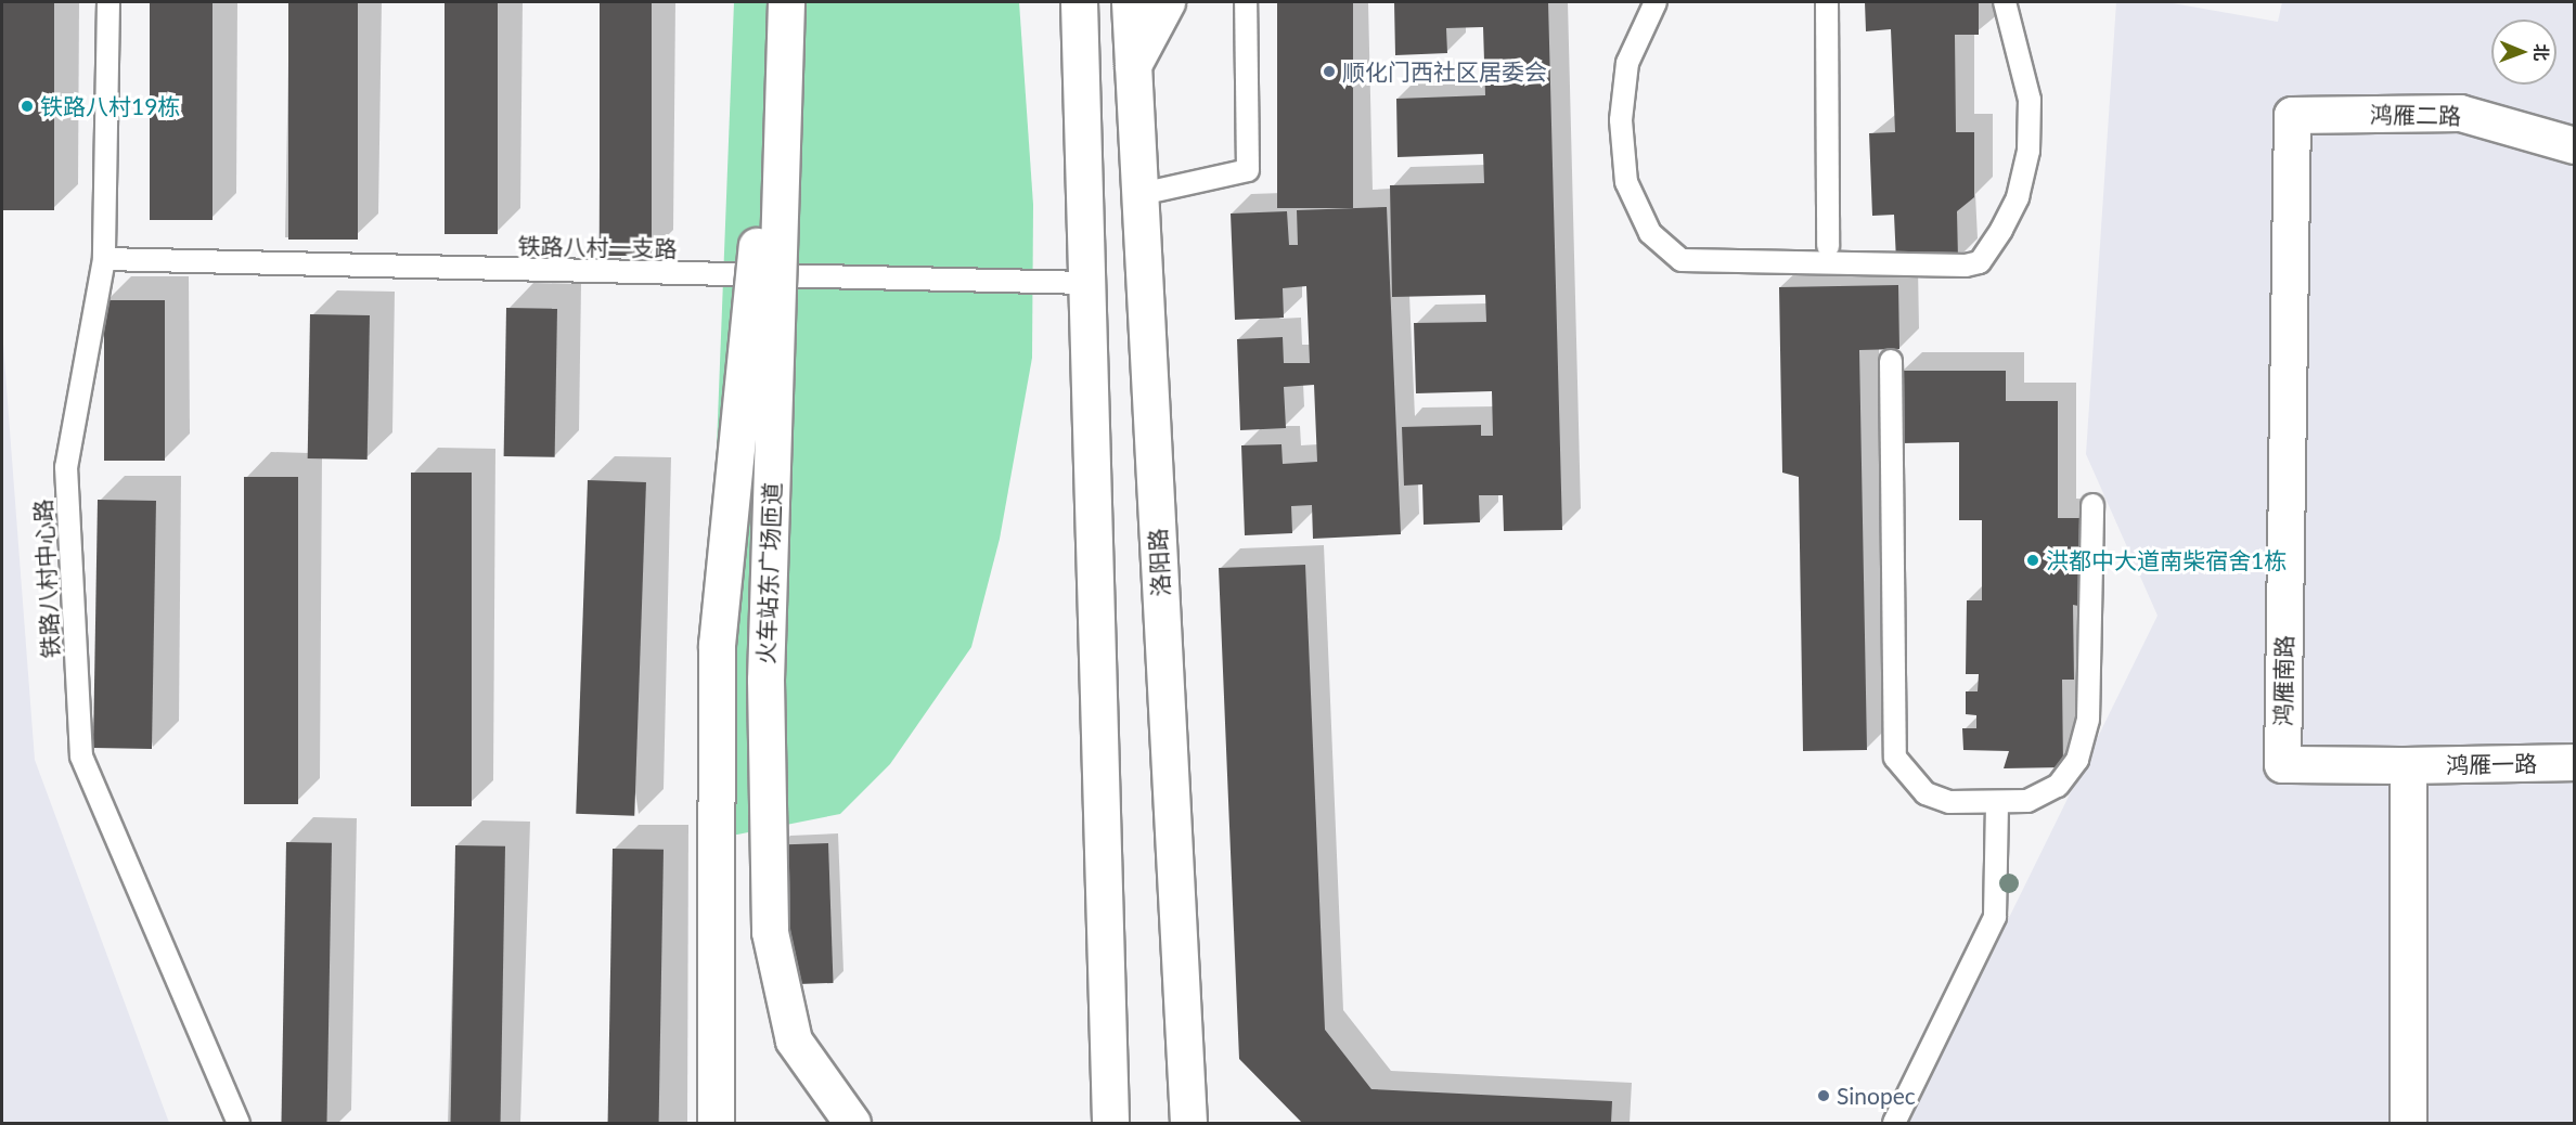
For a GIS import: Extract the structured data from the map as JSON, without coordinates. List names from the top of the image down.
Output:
{
  "streets": {
    "main road": [
      "鸿雁二路",
      "洛阳路",
      "火车站东广场匝道",
      "鸿雁南路",
      "鸿雁一路"
    ],
    "lane": ["铁路八村一支路", "铁路八村中心路"]
  },
  "crossings": [
    ["鸿雁二路", "鸿雁南路"],
    ["铁路八村一支路", "铁路八村中心路"],
    ["鸿雁南路", "鸿雁一路"]
  ],
  "places": [
    "顺化门西社区居委会",
    "铁路八村19栋",
    "洪都中大道南柴宿舍1栋",
    "Sinopec"
  ],
  "north": "right"
}
